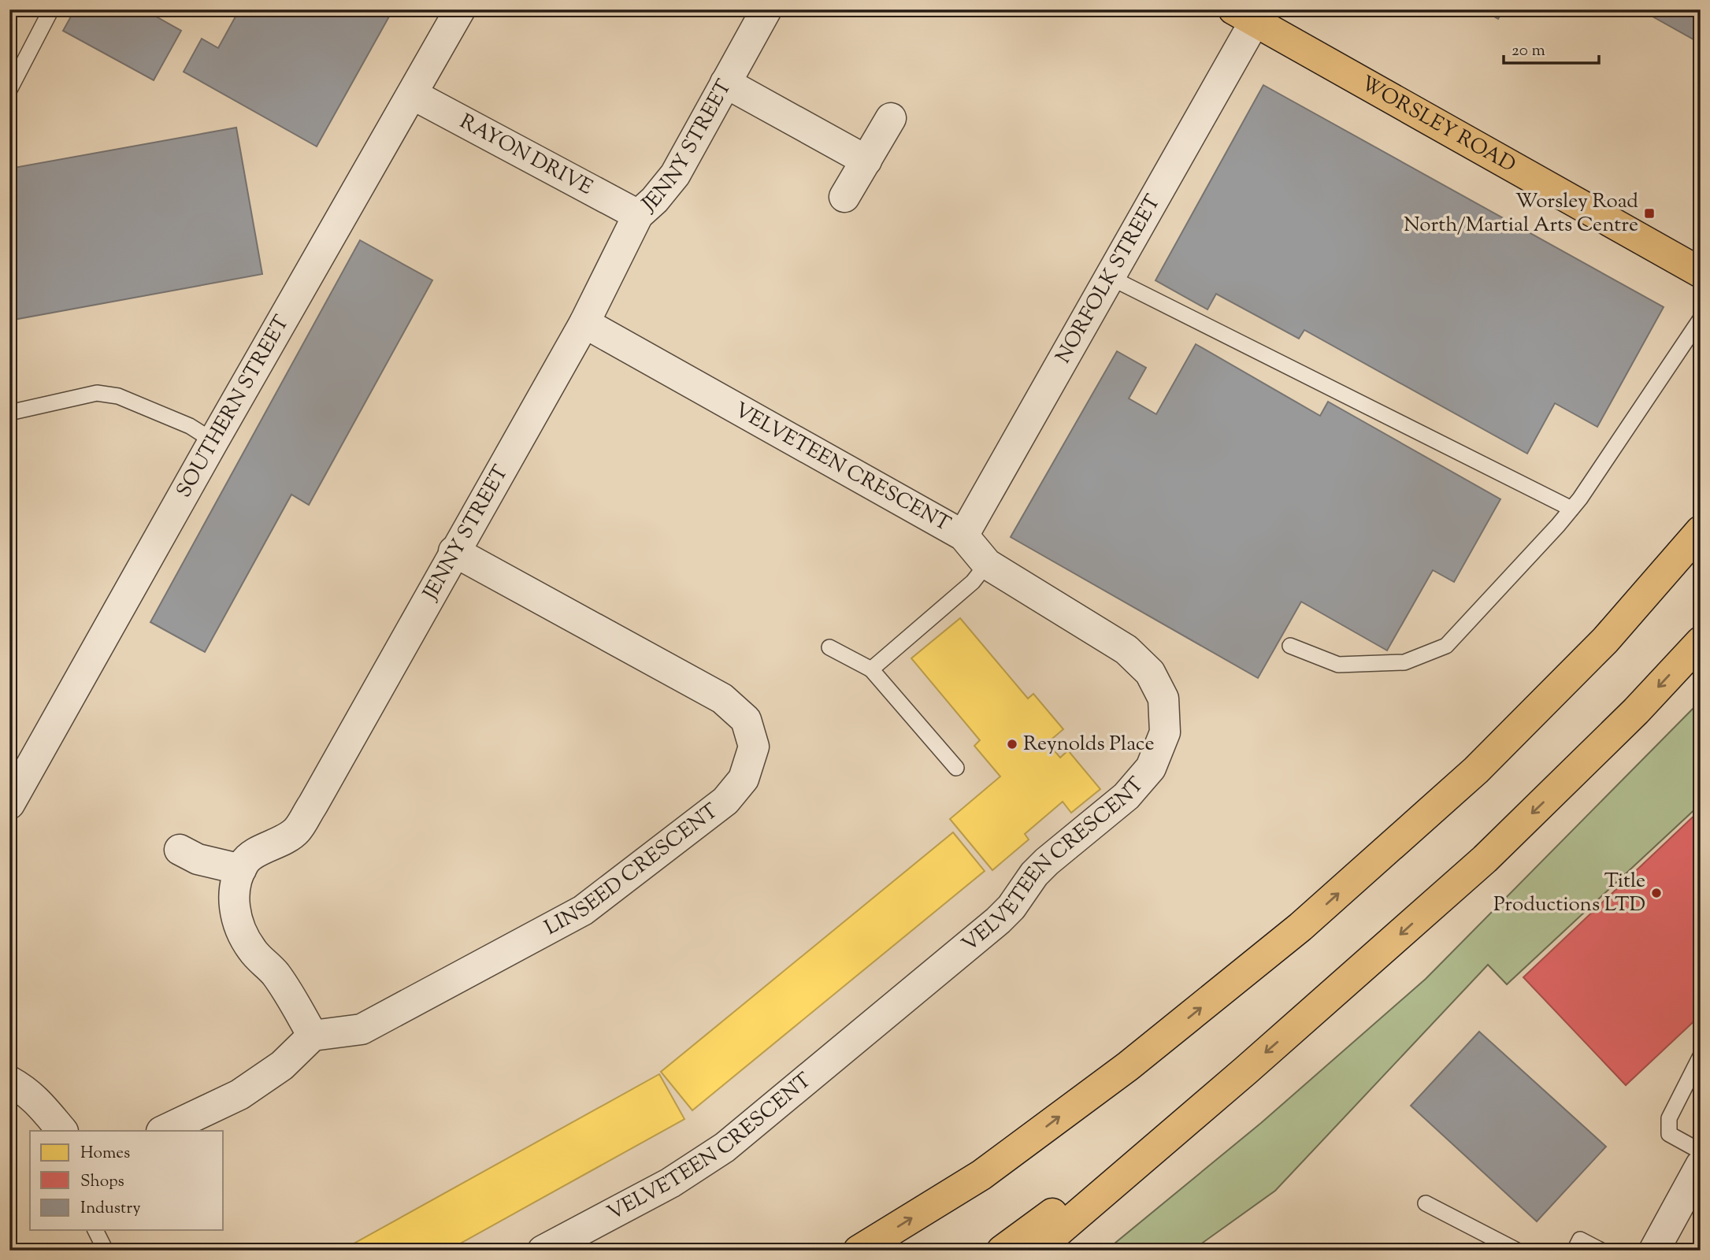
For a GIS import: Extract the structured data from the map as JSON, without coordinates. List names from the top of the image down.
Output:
{
  "streets": {
    "main road": ["WORSLEY ROAD"],
    "street": [
      "JENNY STREET",
      "RAYON DRIVE",
      "NORFOLK STREET",
      "SOUTHERN STREET",
      "VELVETEEN CRESCENT",
      "LINSEED CRESCENT"
    ]
  },
  "crossings": [
    ["WORSLEY ROAD", "NORFOLK STREET"],
    ["JENNY STREET", "RAYON DRIVE"],
    ["JENNY STREET", "VELVETEEN CRESCENT"],
    ["JENNY STREET", "LINSEED CRESCENT"],
    ["RAYON DRIVE", "SOUTHERN STREET"],
    ["NORFOLK STREET", "VELVETEEN CRESCENT"]
  ],
  "places": {
    "transit": ["Worsley Road North/Martial Arts Centre"],
    "other": ["Reynolds Place", "Title Productions LTD"]
  },
  "legend": ["Homes", "Shops", "Industry"],
  "scale_bar": "20 m"
}
